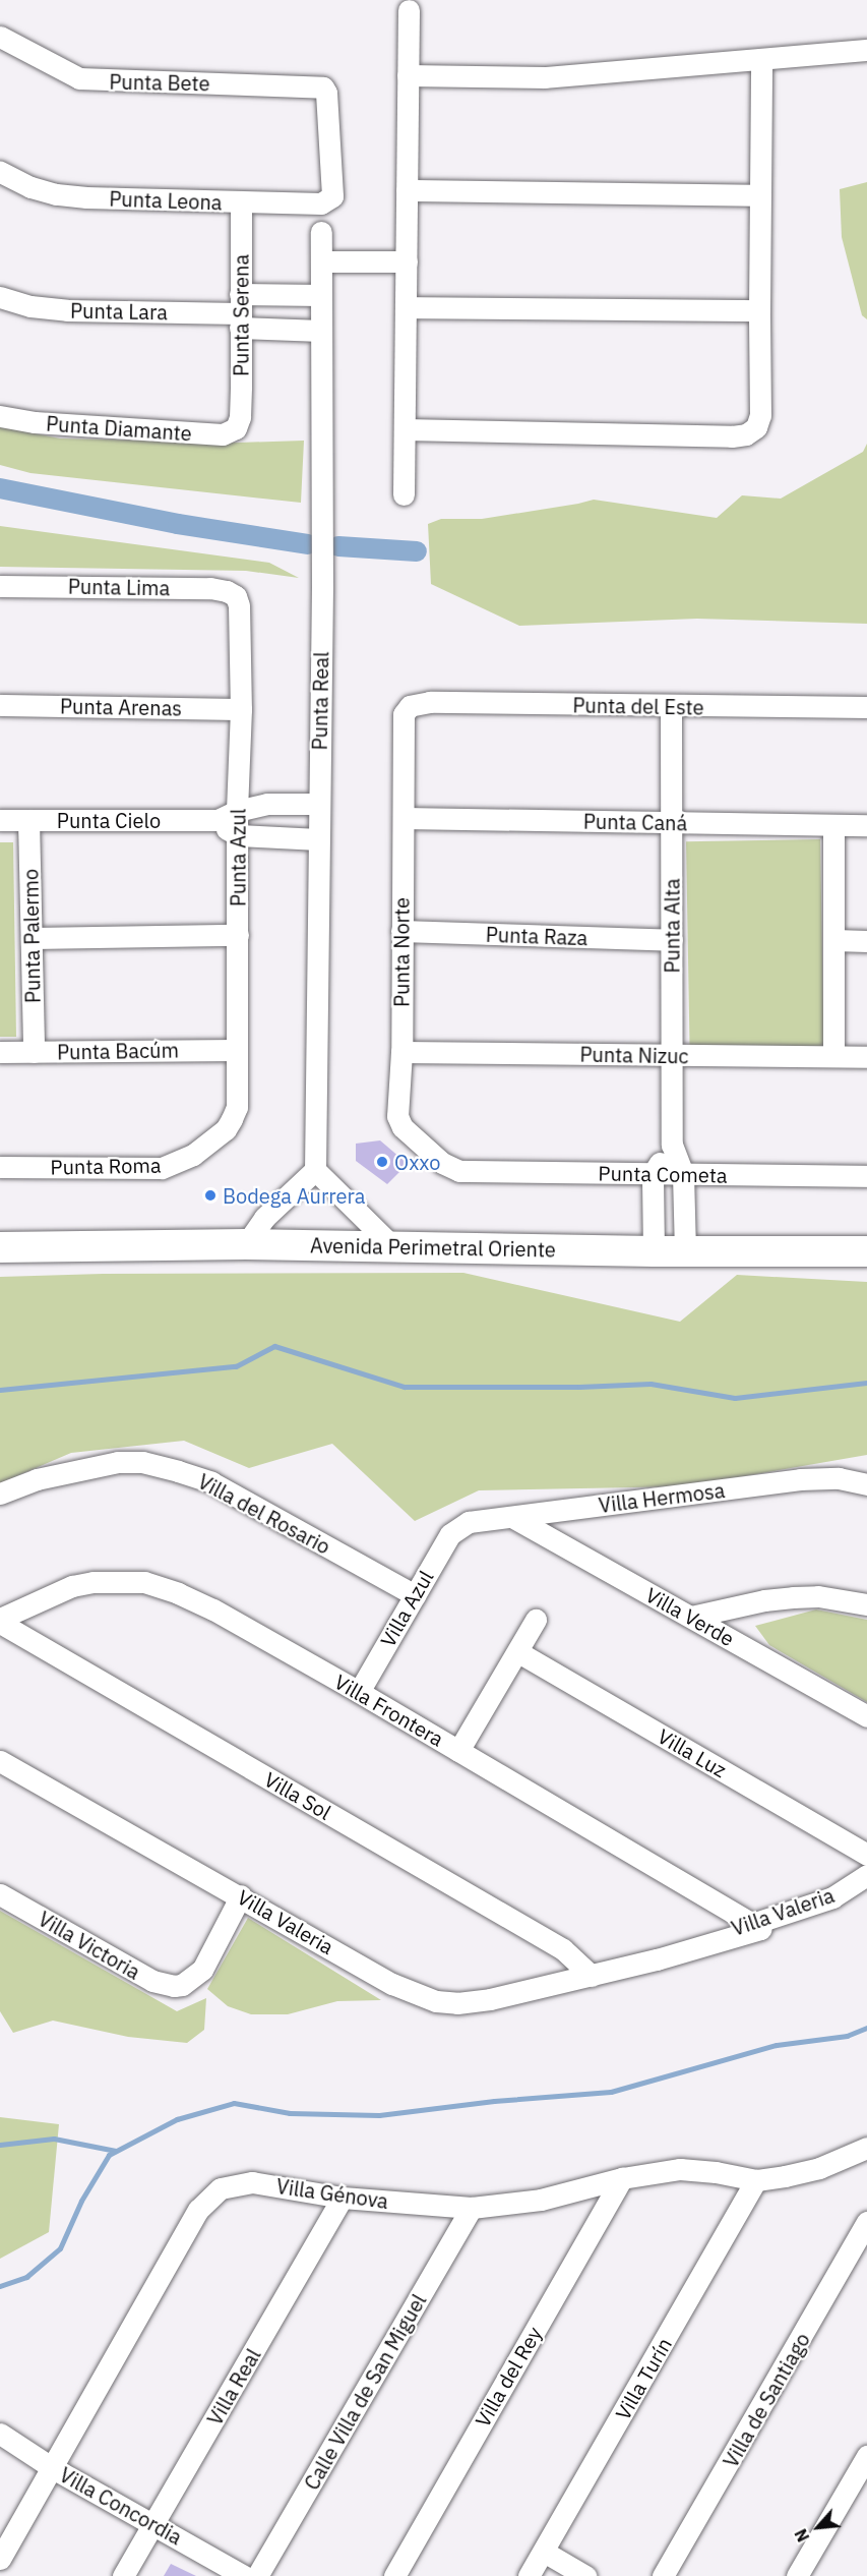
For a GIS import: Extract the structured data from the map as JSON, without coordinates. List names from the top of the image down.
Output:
{
  "streets": {
    "street": [
      "Punta Bete",
      "Punta Leona",
      "Punta Lara",
      "Punta Serena",
      "Punta Diamante",
      "Punta Lima",
      "Punta Real",
      "Punta del Este",
      "Punta Arenas",
      "Punta Cielo",
      "Punta Caná",
      "Punta Azul",
      "Punta Alta",
      "Punta Palermo",
      "Punta Raza",
      "Punta Norte",
      "Punta Bacúm",
      "Punta Nizuc",
      "Punta Roma",
      "Punta Cometa",
      "Avenida Perimetral Oriente",
      "Villa Hermosa",
      "Villa del Rosario",
      "Villa Azul",
      "Villa Verde",
      "Villa Frontera",
      "Villa Luz",
      "Villa Sol",
      "Villa Valeria",
      "Villa Victoria",
      "Villa Génova",
      "Villa del Rey",
      "Villa Turín",
      "Villa Real",
      "Calle Villa de San Miguel",
      "Villa de Santiago",
      "Villa Concordia"
    ]
  },
  "crossings": [
    ["Punta Bete", "Punta Leona"],
    ["Punta Leona", "Punta Serena"],
    ["Punta Lara", "Punta Serena"],
    ["Punta Serena", "Punta Diamante"],
    ["Punta Lima", "Punta Azul"],
    ["Punta Real", "Punta Cielo"],
    ["Punta del Este", "Punta Alta"],
    ["Punta del Este", "Punta Norte"],
    ["Punta Arenas", "Punta Azul"],
    ["Punta Cielo", "Punta Azul"],
    ["Punta Cielo", "Punta Palermo"],
    ["Punta Caná", "Punta Alta"],
    ["Punta Caná", "Punta Norte"],
    ["Punta Azul", "Punta Bacúm"],
    ["Punta Azul", "Punta Roma"],
    ["Punta Alta", "Punta Raza"],
    ["Punta Alta", "Punta Nizuc"],
    ["Punta Alta", "Punta Cometa"],
    ["Punta Alta", "Avenida Perimetral Oriente"],
    ["Punta Palermo", "Punta Bacúm"],
    ["Punta Raza", "Punta Norte"],
    ["Punta Norte", "Punta Nizuc"],
    ["Punta Norte", "Punta Cometa"],
    ["Villa Hermosa", "Villa Azul"],
    ["Villa Hermosa", "Villa Verde"],
    ["Villa del Rosario", "Villa Azul"],
    ["Villa Azul", "Villa Frontera"],
    ["Villa Frontera", "Villa Sol"],
    ["Villa Frontera", "Villa Valeria"],
    ["Villa Sol", "Villa Valeria"],
    ["Villa Valeria", "Villa Victoria"],
    ["Villa Génova", "Villa del Rey"],
    ["Villa Génova", "Villa Turín"],
    ["Villa Génova", "Villa Real"],
    ["Villa Génova", "Calle Villa de San Miguel"],
    ["Villa Génova", "Villa Concordia"],
    ["Villa Real", "Villa Concordia"]
  ],
  "places": ["Oxxo", "Bodega Aurrera"],
  "north": "bottom left"
}
